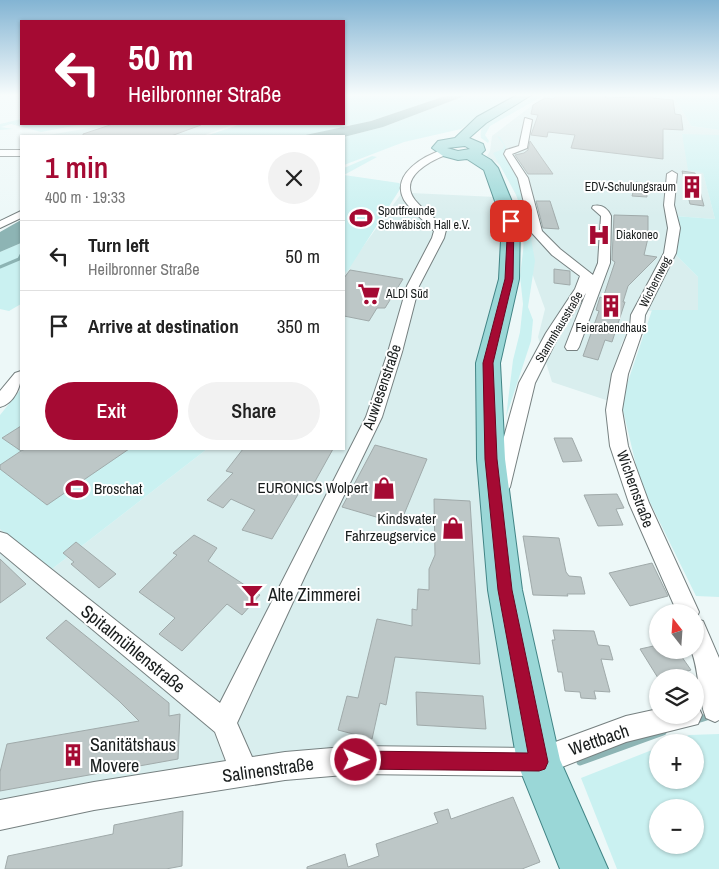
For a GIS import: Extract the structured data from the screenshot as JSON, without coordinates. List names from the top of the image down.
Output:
{
  "streets": {
    "street": [
      "Wichernweg",
      "Stammhausstraße",
      "Auwiesenstraße",
      "Wichernstraße",
      "Spitalmühlenstraße",
      "Wettbach",
      "Salinenstraße"
    ]
  },
  "crossings": [
    ["Wichernweg", "Wichernstraße"],
    ["Auwiesenstraße", "Spitalmühlenstraße"],
    ["Spitalmühlenstraße", "Salinenstraße"],
    ["Wettbach", "Salinenstraße"]
  ],
  "places": {
    "building": ["EDV-Schulungsraum", "Feierabendhaus", "Sanitätshaus Movere"],
    "sports": ["Sportfreunde Schwäbisch Hall e.V.", "Broschat"],
    "hospital": ["Diakoneo"],
    "supermarket": ["ALDI Süd"],
    "shop": ["EURONICS Wolpert", "Kindsvater Fahrzeugservice"],
    "bar": ["Alte Zimmerei"]
  },
  "north": "top",
  "page": {
    "turn": ["50 m", "Heilbronner Straße"],
    "heading": ["1 min", "400 m · 19:33"],
    "list": [
      {
        "name": "Turn left",
        "note": "Heilbronner Straße",
        "value": "50 m"
      },
      {
        "name": "Arrive at destination",
        "value": "350 m"
      }
    ],
    "buttons": ["Exit", "Share"],
    "map_buttons": ["+", "−"]
  }
}
